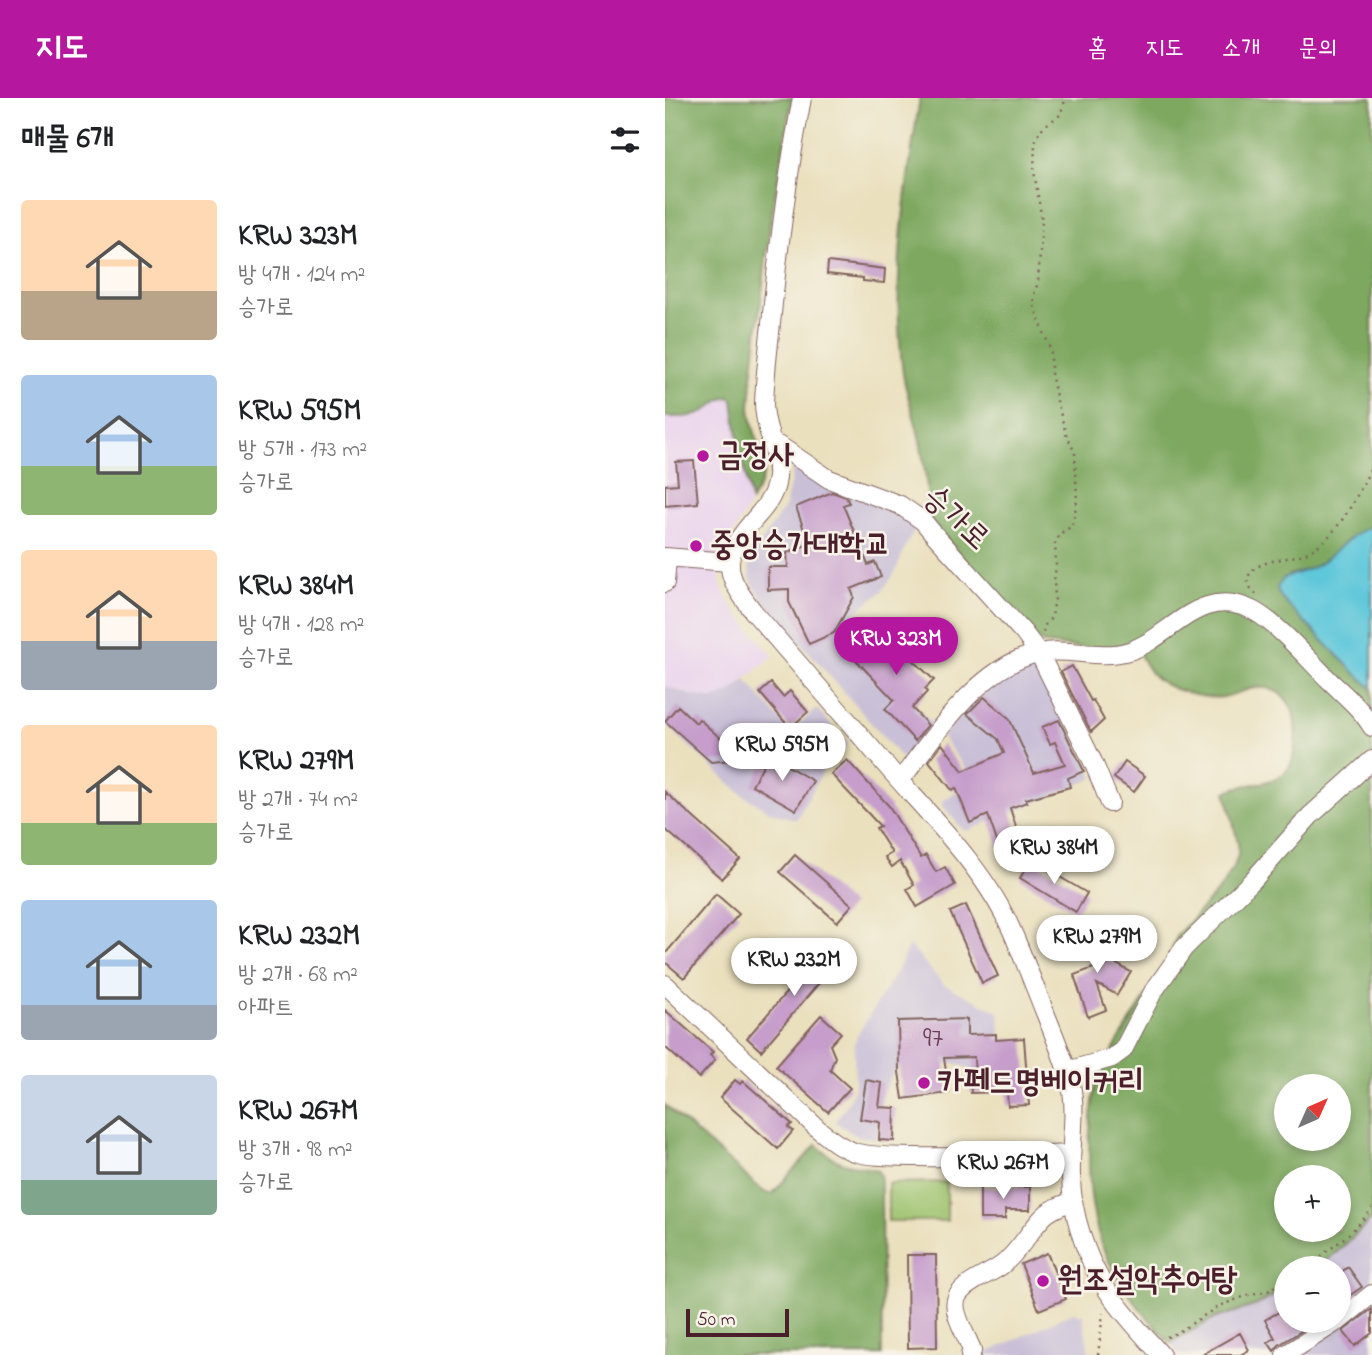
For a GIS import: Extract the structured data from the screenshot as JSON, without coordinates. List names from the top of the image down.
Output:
{
  "streets": {
    "street": ["승가로"]
  },
  "places": [
    "금정사",
    "중앙승가대학교",
    "카페드명베이커리",
    "원조설악추어탕"
  ],
  "house_numbers": ["97"],
  "scale_bar": "50 m",
  "north": "top right",
  "page": {
    "header": "지도",
    "nav": [
      "홈",
      "지도",
      "소개",
      "문의"
    ],
    "heading": "매물 6개",
    "list": [
      {
        "name": "KRW 323M",
        "note": "방 4개 · 124 m² · 승가로"
      },
      {
        "name": "KRW 595M",
        "note": "방 5개 · 173 m² · 승가로"
      },
      {
        "name": "KRW 384M",
        "note": "방 4개 · 128 m² · 승가로"
      },
      {
        "name": "KRW 279M",
        "note": "방 2개 · 74 m² · 승가로"
      },
      {
        "name": "KRW 232M",
        "note": "방 2개 · 68 m² · 아파트"
      },
      {
        "name": "KRW 267M",
        "note": "방 3개 · 98 m² · 승가로"
      }
    ],
    "price": [
      "KRW 323M",
      "KRW 595M",
      "KRW 384M",
      "KRW 279M",
      "KRW 232M",
      "KRW 267M"
    ],
    "map_buttons": ["+", "−"],
    "scale": "50 m"
  }
}
